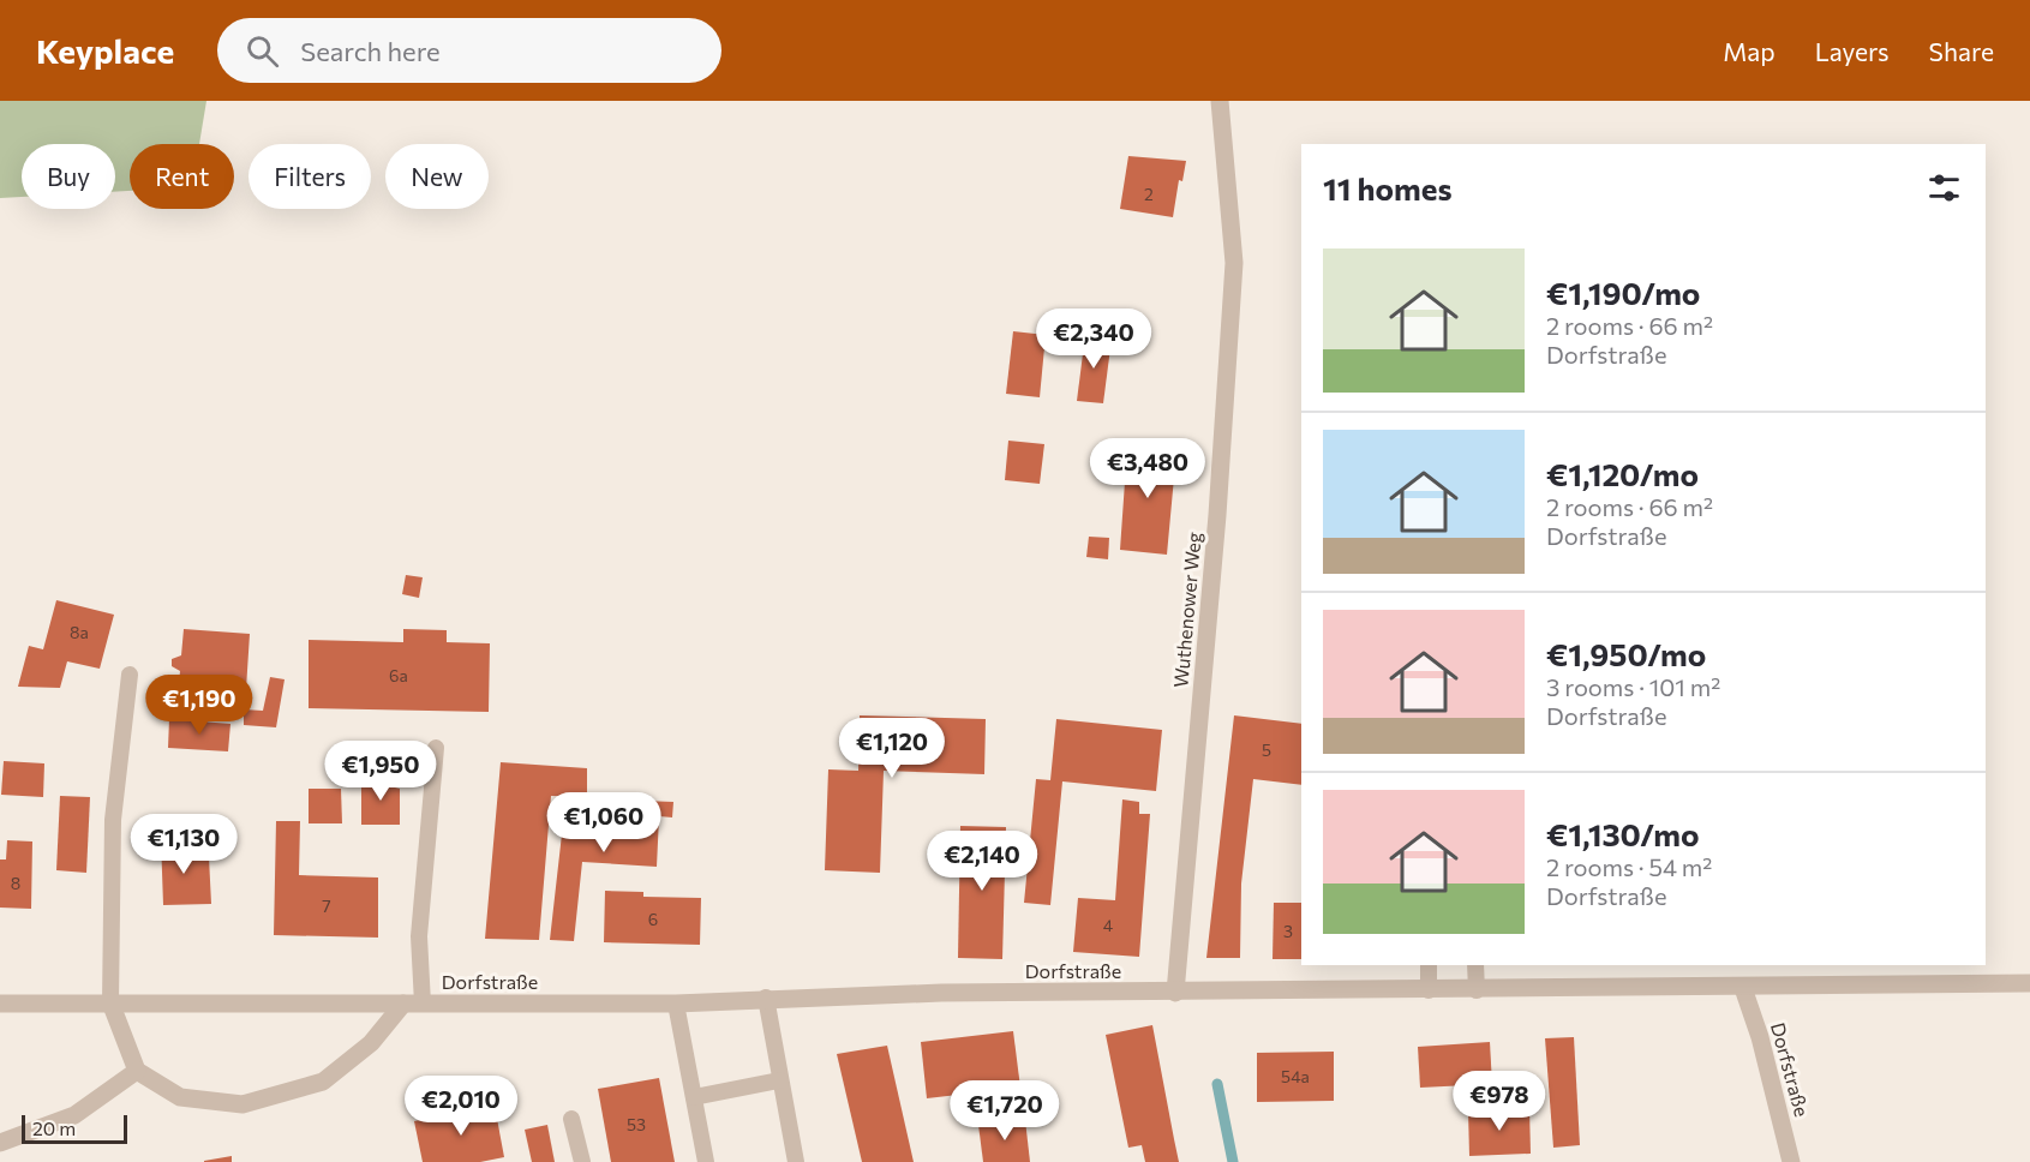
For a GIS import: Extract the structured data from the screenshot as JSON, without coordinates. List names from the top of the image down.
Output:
{
  "streets": {
    "street": ["Wuthenower Weg", "Dorfstraße"]
  },
  "crossings": [
    ["Wuthenower Weg", "Dorfstraße"]
  ],
  "house_numbers": [
    "2",
    "8a",
    "6a",
    "5",
    "8",
    "7",
    "6",
    "4",
    "3",
    "54a",
    "53"
  ],
  "scale_bar": "20 m",
  "page": {
    "header": "Keyplace",
    "search": "Search here",
    "nav": ["Map", "Layers", "Share"],
    "chip": [
      "Buy",
      "Rent",
      "Filters",
      "New"
    ],
    "heading": "11 homes",
    "list": [
      {
        "name": "€1,190/mo",
        "note": "2 rooms · 66 m² · Dorfstraße"
      },
      {
        "name": "€1,120/mo",
        "note": "2 rooms · 66 m² · Dorfstraße"
      },
      {
        "name": "€1,950/mo",
        "note": "3 rooms · 101 m² · Dorfstraße"
      },
      {
        "name": "€1,130/mo",
        "note": "2 rooms · 54 m² · Dorfstraße"
      }
    ],
    "price": [
      "€2,340",
      "€3,480",
      "€1,190",
      "€1,120",
      "€1,950",
      "€1,060",
      "€1,130",
      "€2,140",
      "€978",
      "€2,010",
      "€1,720"
    ],
    "scale": "20 m"
  }
}
